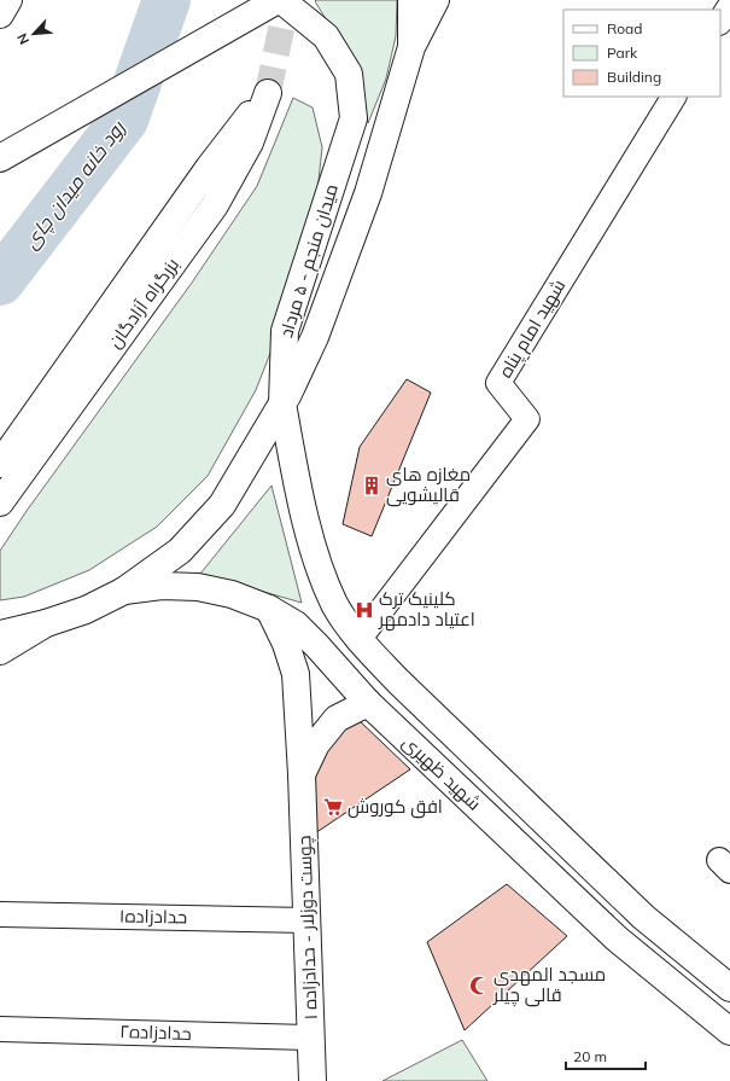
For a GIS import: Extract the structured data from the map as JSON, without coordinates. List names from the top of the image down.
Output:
{
  "streets": {
    "main road": [
      "میدان منجم - ۵ مرداد",
      "بزرگراه آزادگان",
      "شهید ظهیری",
      "چوست دوزلار - حدادزاده ۱"
    ],
    "street": ["شهید امام پناه", "حدادزاده۱", "حدادزاده۲"]
  },
  "crossings": [
    ["میدان منجم - ۵ مرداد", "شهید ظهیری"],
    ["شهید امام پناه", "شهید ظهیری"],
    ["شهید ظهیری", "چوست دوزلار - حدادزاده ۱"],
    ["حدادزاده۱", "چوست دوزلار - حدادزاده ۱"],
    ["چوست دوزلار - حدادزاده ۱", "حدادزاده۲"]
  ],
  "water": ["رود خانه میدان چای"],
  "places": {
    "building": ["مغازه های قالیشویی"],
    "hospital": ["کلینیک ترک اعتیاد دادمهر"],
    "supermarket": ["افق کوروش"],
    "mosque": ["مسجد المهدی قالی چیلر"]
  },
  "legend": ["Road", "Park", "Building"],
  "scale_bar": "20 m",
  "north": "bottom left"
}
